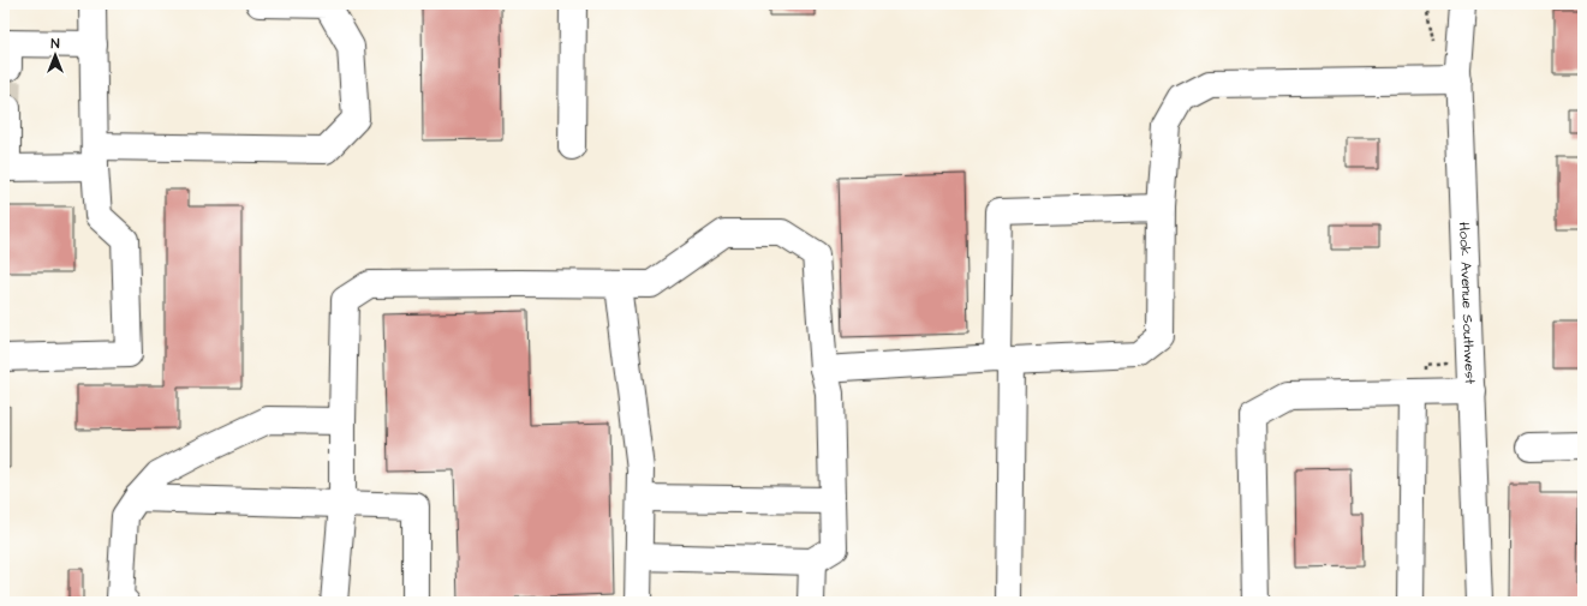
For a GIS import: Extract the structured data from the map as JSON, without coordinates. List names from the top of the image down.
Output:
{
  "streets": {
    "street": ["Hook Avenue Southwest"]
  },
  "north": "top"
}
